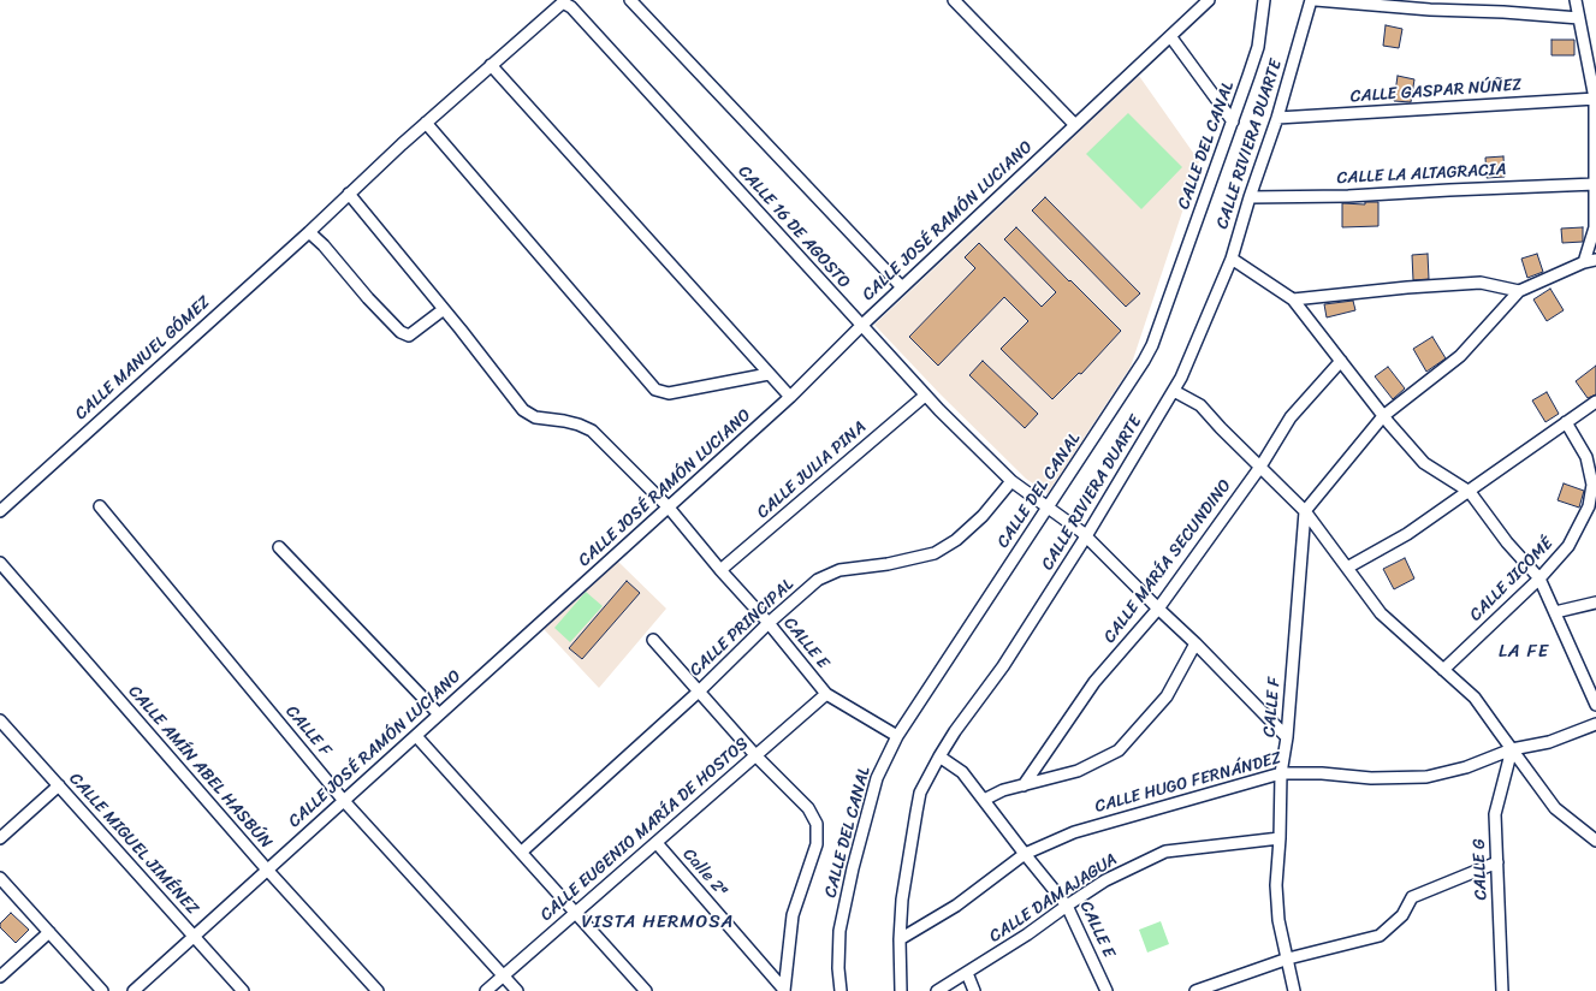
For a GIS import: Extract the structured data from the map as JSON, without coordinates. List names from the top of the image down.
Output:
{
  "streets": {
    "street": [
      "CALLE GASPAR NÚÑEZ",
      "CALLE RIVIERA DUARTE",
      "CALLE DEL CANAL",
      "CALLE LA ALTAGRACIA",
      "CALLE JOSÉ RAMÓN LUCIANO",
      "CALLE 16 DE AGOSTO",
      "CALLE MANUEL GÓMEZ",
      "CALLE JULIA PINA",
      "CALLE MARÍA SECUNDINO",
      "CALLE JICOMÉ",
      "CALLE PRINCIPAL",
      "CALLE E",
      "CALLE F",
      "CALLE AMÍN ABEL HASBÚN",
      "CALLE HUGO FERNÁNDEZ",
      "CALLE EUGENIO MARÍA DE HOSTOS",
      "CALLE MIGUEL JIMÉNEZ",
      "CALLE G",
      "Calle 2ª",
      "CALLE DAMAJAGUA"
    ]
  },
  "crossings": [
    ["CALLE GASPAR NÚÑEZ", "CALLE RIVIERA DUARTE"],
    ["CALLE RIVIERA DUARTE", "CALLE LA ALTAGRACIA"],
    ["CALLE RIVIERA DUARTE", "CALLE 16 DE AGOSTO"],
    ["CALLE RIVIERA DUARTE", "CALLE E"],
    ["CALLE RIVIERA DUARTE", "CALLE HUGO FERNÁNDEZ"],
    ["CALLE DEL CANAL", "CALLE 16 DE AGOSTO"],
    ["CALLE DEL CANAL", "CALLE E"],
    ["CALLE JOSÉ RAMÓN LUCIANO", "CALLE 16 DE AGOSTO"],
    ["CALLE JOSÉ RAMÓN LUCIANO", "CALLE E"],
    ["CALLE JOSÉ RAMÓN LUCIANO", "CALLE F"],
    ["CALLE JOSÉ RAMÓN LUCIANO", "CALLE AMÍN ABEL HASBÚN"],
    ["CALLE JOSÉ RAMÓN LUCIANO", "CALLE MIGUEL JIMÉNEZ"],
    ["CALLE 16 DE AGOSTO", "CALLE MANUEL GÓMEZ"],
    ["CALLE 16 DE AGOSTO", "CALLE JULIA PINA"],
    ["CALLE 16 DE AGOSTO", "CALLE MARÍA SECUNDINO"],
    ["CALLE 16 DE AGOSTO", "CALLE PRINCIPAL"],
    ["CALLE 16 DE AGOSTO", "CALLE F"],
    ["CALLE MANUEL GÓMEZ", "CALLE E"],
    ["CALLE JULIA PINA", "CALLE E"],
    ["CALLE PRINCIPAL", "CALLE E"],
    ["CALLE E", "CALLE HUGO FERNÁNDEZ"],
    ["CALLE E", "CALLE EUGENIO MARÍA DE HOSTOS"],
    ["CALLE E", "CALLE DAMAJAGUA"],
    ["CALLE F", "CALLE HUGO FERNÁNDEZ"],
    ["CALLE F", "CALLE EUGENIO MARÍA DE HOSTOS"],
    ["CALLE F", "CALLE DAMAJAGUA"],
    ["CALLE HUGO FERNÁNDEZ", "CALLE G"],
    ["CALLE EUGENIO MARÍA DE HOSTOS", "Calle 2ª"]
  ],
  "districts": ["LA FE", "VISTA HERMOSA"]
}
